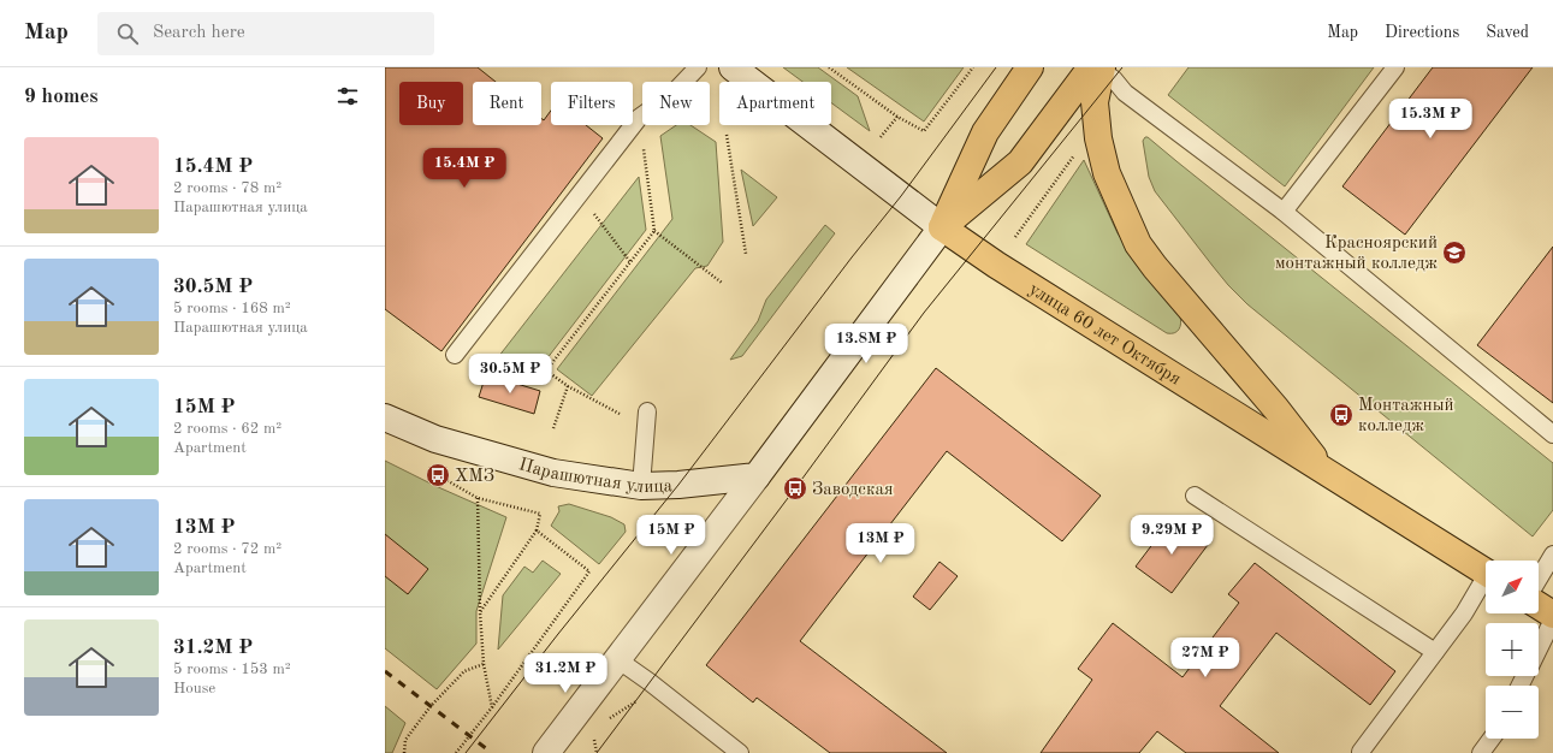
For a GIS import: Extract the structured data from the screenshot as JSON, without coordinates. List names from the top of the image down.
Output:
{
  "streets": {
    "main road": ["улица 60 лет Октября", "Парашютная улица"]
  },
  "places": {
    "school or university": ["Красноярский монтажный колледж"],
    "bus stop": ["Монтажный колледж", "ХМЗ", "Заводская"]
  },
  "north": "top right",
  "page": {
    "header": "Map",
    "search": "Search here",
    "nav": ["Map", "Directions", "Saved"],
    "heading": "9 homes",
    "chip": [
      "Buy",
      "Rent",
      "Filters",
      "New",
      "Apartment"
    ],
    "price": [
      "15.3M ₽",
      "15.4M ₽",
      "13.8M ₽",
      "30.5M ₽",
      "15M ₽",
      "9.29M ₽",
      "13M ₽",
      "27M ₽",
      "31.2M ₽"
    ],
    "list": [
      {
        "name": "15.4M ₽",
        "note": "2 rooms · 78 m² · Парашютная улица"
      },
      {
        "name": "30.5M ₽",
        "note": "5 rooms · 168 m² · Парашютная улица"
      },
      {
        "name": "15M ₽",
        "note": "2 rooms · 62 m² · Apartment"
      },
      {
        "name": "13M ₽",
        "note": "2 rooms · 72 m² · Apartment"
      },
      {
        "name": "31.2M ₽",
        "note": "5 rooms · 153 m² · House"
      }
    ],
    "map_buttons": ["+", "−"]
  }
}
